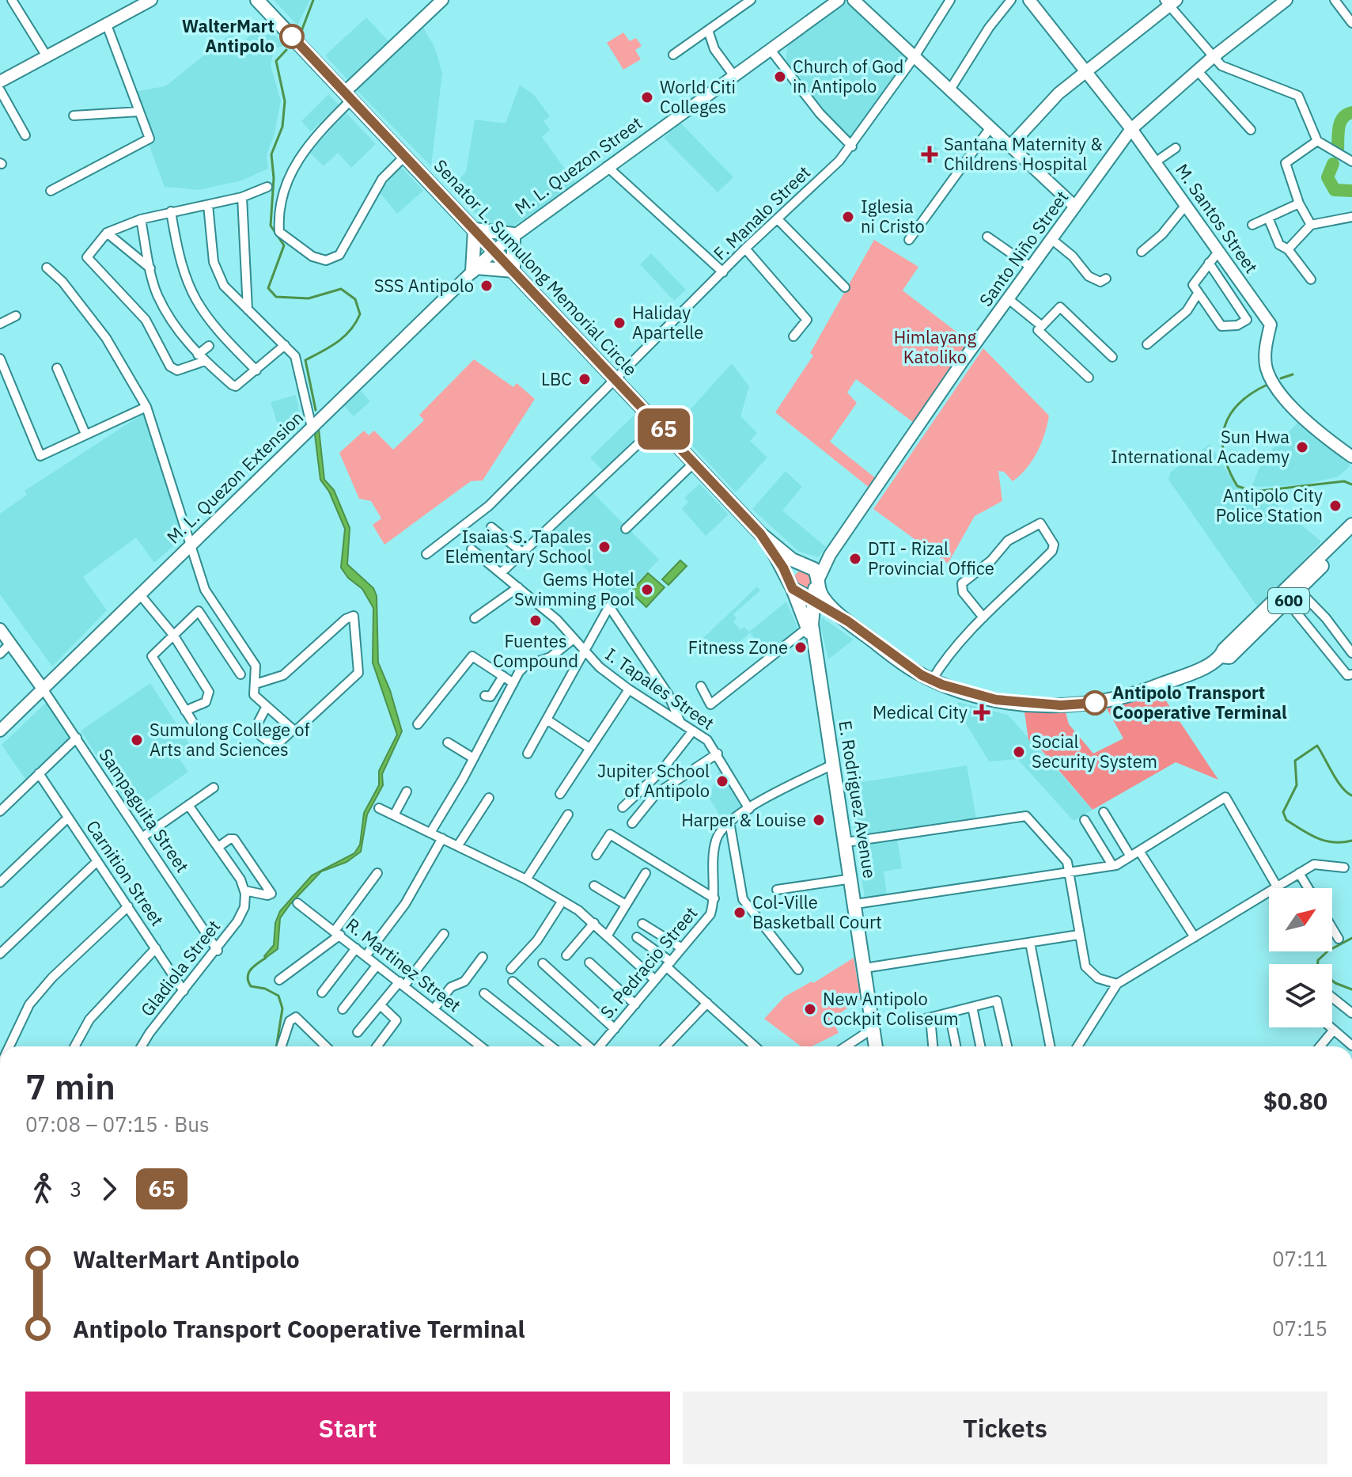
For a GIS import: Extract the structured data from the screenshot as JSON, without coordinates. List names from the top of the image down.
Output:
{
  "streets": {
    "main road": [
      "M. L. Quezon Street",
      "M. Santos Street",
      "Santo Niño Street",
      "Senator L. Sumulong Memorial Circle",
      "M. L. Quezon Extension",
      "600",
      "E. Rodriguez Avenue"
    ],
    "street": [
      "F. Manalo Street",
      "I. Tapales Street",
      "Sampaguita Street",
      "Carnition Street",
      "S. Pedracio Street",
      "R. Martinez Street",
      "Gladiola Street"
    ]
  },
  "crossings": [
    ["M. L. Quezon Street", "Senator L. Sumulong Memorial Circle"],
    ["M. L. Quezon Street", "M. L. Quezon Extension"],
    ["F. Manalo Street", "Senator L. Sumulong Memorial Circle"],
    ["M. Santos Street", "Santo Niño Street"],
    ["Santo Niño Street", "Senator L. Sumulong Memorial Circle"],
    ["Santo Niño Street", "600"],
    ["Santo Niño Street", "E. Rodriguez Avenue"],
    ["Senator L. Sumulong Memorial Circle", "M. L. Quezon Extension"],
    ["Senator L. Sumulong Memorial Circle", "600"],
    ["Senator L. Sumulong Memorial Circle", "E. Rodriguez Avenue"],
    ["M. L. Quezon Extension", "Sampaguita Street"],
    ["600", "E. Rodriguez Avenue"],
    ["I. Tapales Street", "S. Pedracio Street"],
    ["E. Rodriguez Avenue", "S. Pedracio Street"],
    ["Sampaguita Street", "Gladiola Street"],
    ["Carnition Street", "Gladiola Street"]
  ],
  "parks": ["Himlayang Katoliko"],
  "places": {
    "other": [
      "WalterMart Antipolo",
      "Church of God in Antipolo",
      "World Citi Colleges",
      "Iglesia ni Cristo",
      "SSS Antipolo",
      "Haliday Apartelle",
      "LBC",
      "Sun Hwa International Academy",
      "Antipolo City Police Station",
      "Isaias S. Tapales Elementary School",
      "DTI - Rizal Provincial Office",
      "Gems Hotel Swimming Pool",
      "Fuentes Compound",
      "Fitness Zone",
      "Antipolo Transport Cooperative Terminal",
      "Sumulong College of Arts and Sciences",
      "Social Security System",
      "Jupiter School of Antipolo",
      "Harper & Louise",
      "Col-Ville Basketball Court",
      "New Antipolo Cockpit Coliseum"
    ],
    "health": ["Santana Maternity & Childrens Hospital", "Medical City"]
  },
  "lines": ["bus line 65"],
  "north": "top right",
  "page": {
    "on_map": "65",
    "heading": ["7 min", "07:08 – 07:15 · Bus", "$0.80"],
    "legs": ["3", "65"],
    "list": [
      {
        "name": "WalterMart Antipolo",
        "value": "07:11"
      },
      {
        "name": "Antipolo Transport Cooperative Terminal",
        "value": "07:15"
      }
    ],
    "buttons": ["Start", "Tickets"]
  }
}
